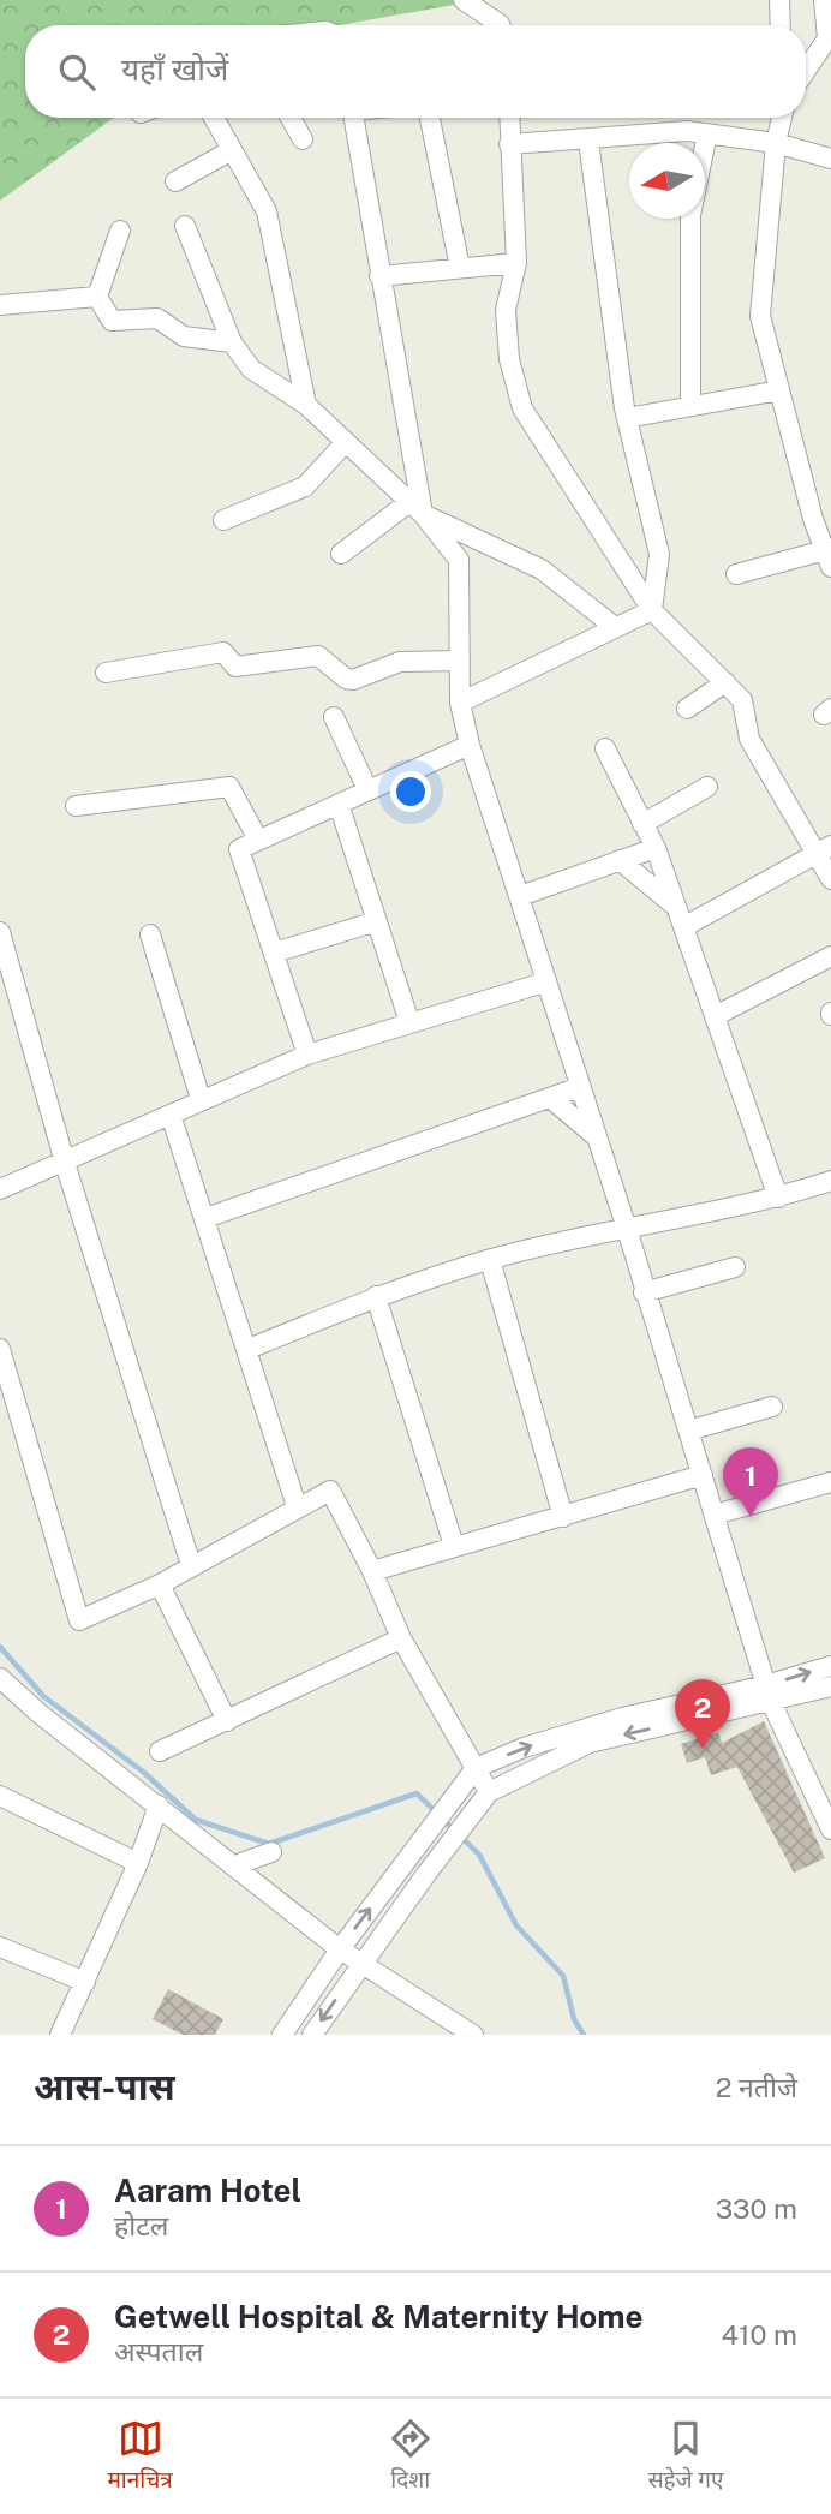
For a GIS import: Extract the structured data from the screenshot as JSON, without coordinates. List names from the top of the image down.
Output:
{
  "north": "left",
  "page": {
    "search": "यहाँ खोजें",
    "pins": ["1", "2"],
    "heading": ["आस-पास", "2 नतीजे"],
    "list": [
      {
        "mark": "1",
        "name": "Aaram Hotel",
        "note": "होटल",
        "value": "330 m"
      },
      {
        "mark": "2",
        "name": "Getwell Hospital & Maternity Home",
        "note": "अस्पताल",
        "value": "410 m"
      }
    ],
    "nav": ["मानचित्र", "दिशा", "सहेजे गए"]
  }
}
